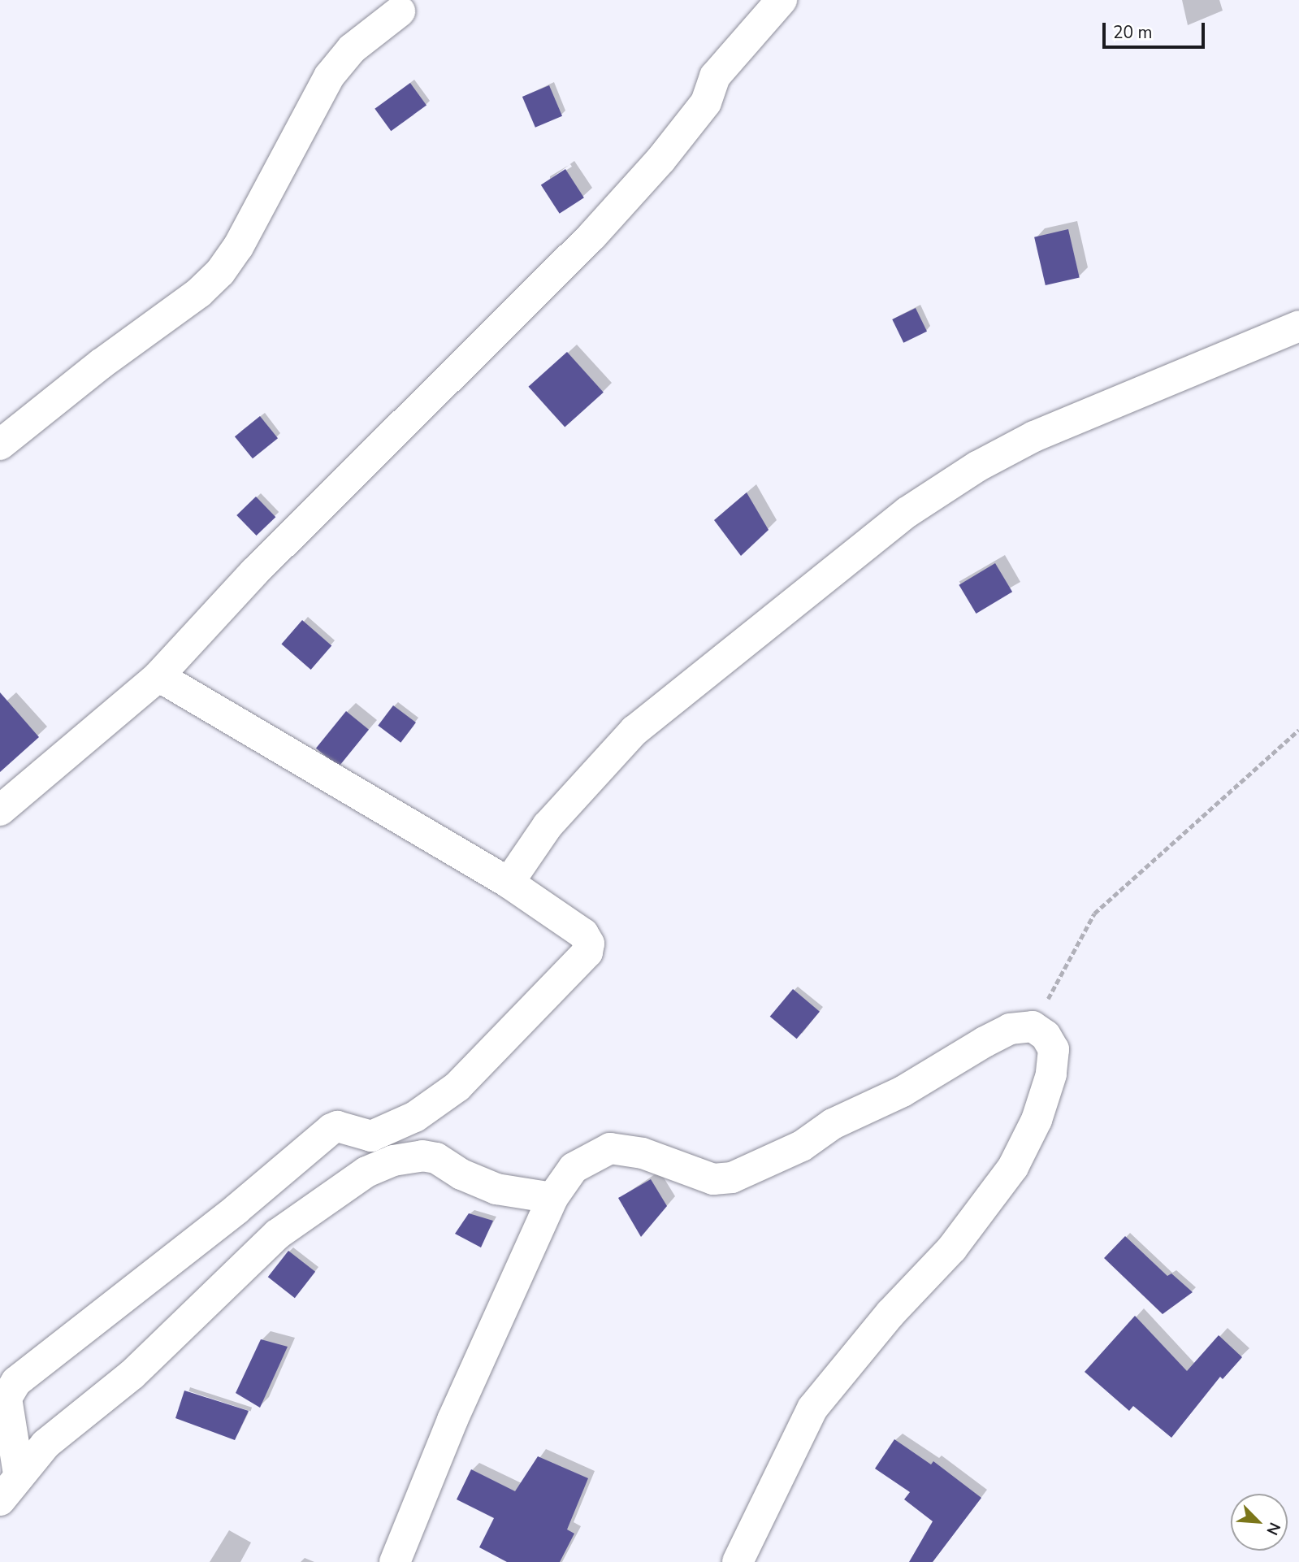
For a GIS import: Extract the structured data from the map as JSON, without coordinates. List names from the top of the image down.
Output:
{
  "scale_bar": "20 m",
  "north": "bottom right"
}
